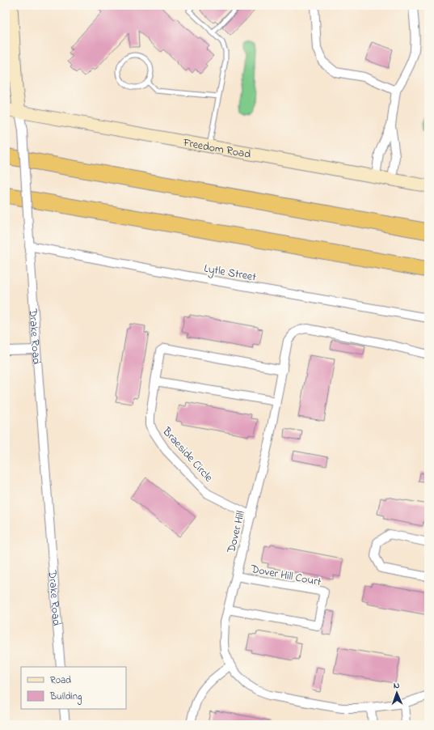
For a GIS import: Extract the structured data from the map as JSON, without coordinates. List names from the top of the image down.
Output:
{
  "streets": {
    "street": [
      "Freedom Road",
      "Lytle Street",
      "Drake Road",
      "Braeside Circle",
      "Dover Hill",
      "Dover Hill Court"
    ]
  },
  "crossings": [
    ["Freedom Road", "Drake Road"],
    ["Lytle Street", "Drake Road"],
    ["Braeside Circle", "Dover Hill"],
    ["Dover Hill", "Dover Hill Court"]
  ],
  "legend": ["Road", "Building"],
  "north": "top"
}
